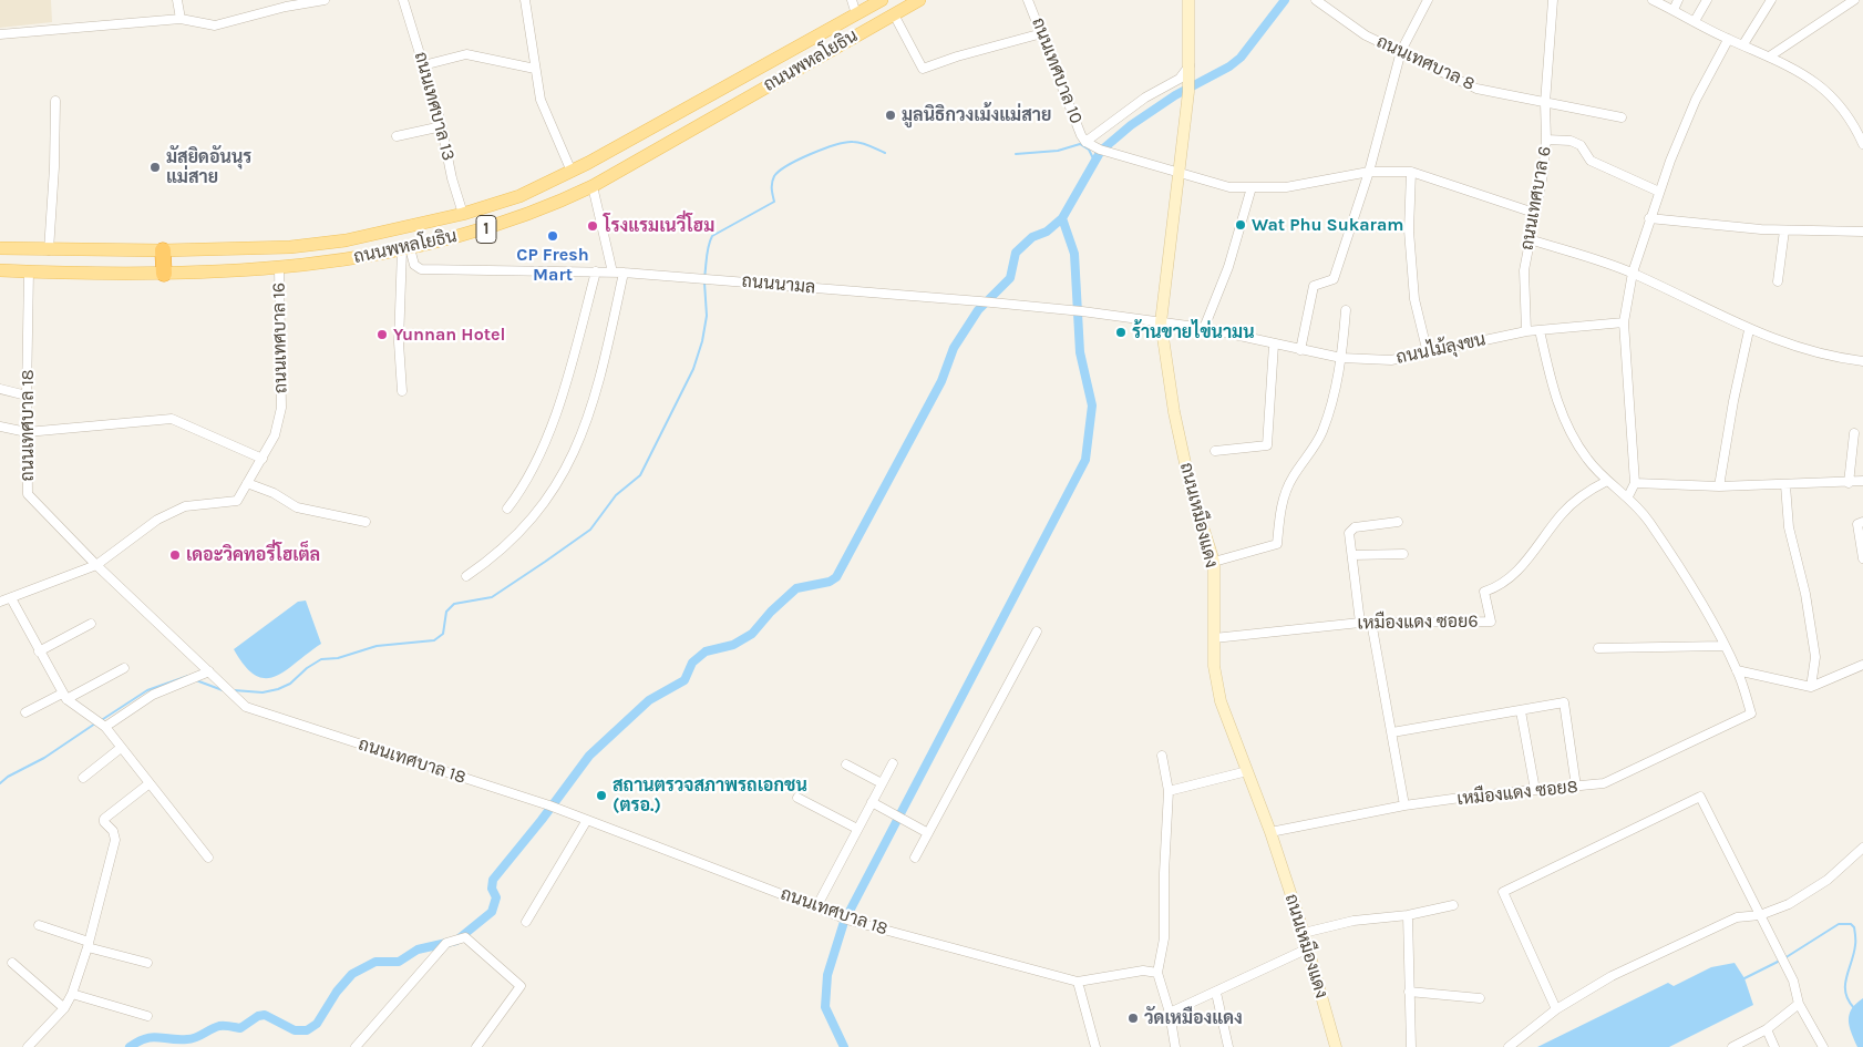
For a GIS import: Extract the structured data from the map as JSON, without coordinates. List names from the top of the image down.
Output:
{
  "streets": {
    "main road": ["ถนนพหลโยธิน", "1"],
    "street": [
      "ถนนเทศบาล 8",
      "ถนนเทศบาล 10",
      "ถนนเทศบาล 13",
      "ถนนเทศบาล 6",
      "ถนนนามล",
      "ถนนเทศบาล 16",
      "ถนนไม้ลุงขน",
      "ถนนเทศบาล 18",
      "ถนนเหมืองแดง",
      "เหมืองแดง ซอย6",
      "เหมืองแดง ซอย8"
    ]
  },
  "crossings": [
    ["ถนนพหลโยธิน", "ถนนเทศบาล 13"],
    ["ถนนพหลโยธิน", "ถนนนามล"],
    ["ถนนพหลโยธิน", "ถนนเทศบาล 16"],
    ["ถนนพหลโยธิน", "ถนนเทศบาล 18"],
    ["ถนนเทศบาล 8", "ถนนเทศบาล 6"],
    ["ถนนเทศบาล 6", "ถนนไม้ลุงขน"],
    ["ถนนนามล", "ถนนไม้ลุงขน"],
    ["ถนนนามล", "ถนนเหมืองแดง"],
    ["ถนนเทศบาล 16", "ถนนเทศบาล 18"],
    ["ถนนไม้ลุงขน", "ถนนเหมืองแดง"],
    ["ถนนเหมืองแดง", "เหมืองแดง ซอย6"],
    ["ถนนเหมืองแดง", "เหมืองแดง ซอย8"]
  ],
  "places": [
    "มูลนิธิกวงเม้งแม่สาย",
    "มัสยิดอันนุร แม่สาย",
    "Wat Phu Sukaram",
    "โรงแรมเนวี่โฮม",
    "CP Fresh Mart",
    "ร้านขายไข่นามน",
    "Yunnan Hotel",
    "เดอะวิคทอรี่โฮเต็ล",
    "สถานตรวจสภาพรถเอกชน (ตรอ.)",
    "วัดเหมืองแดง"
  ]
}
